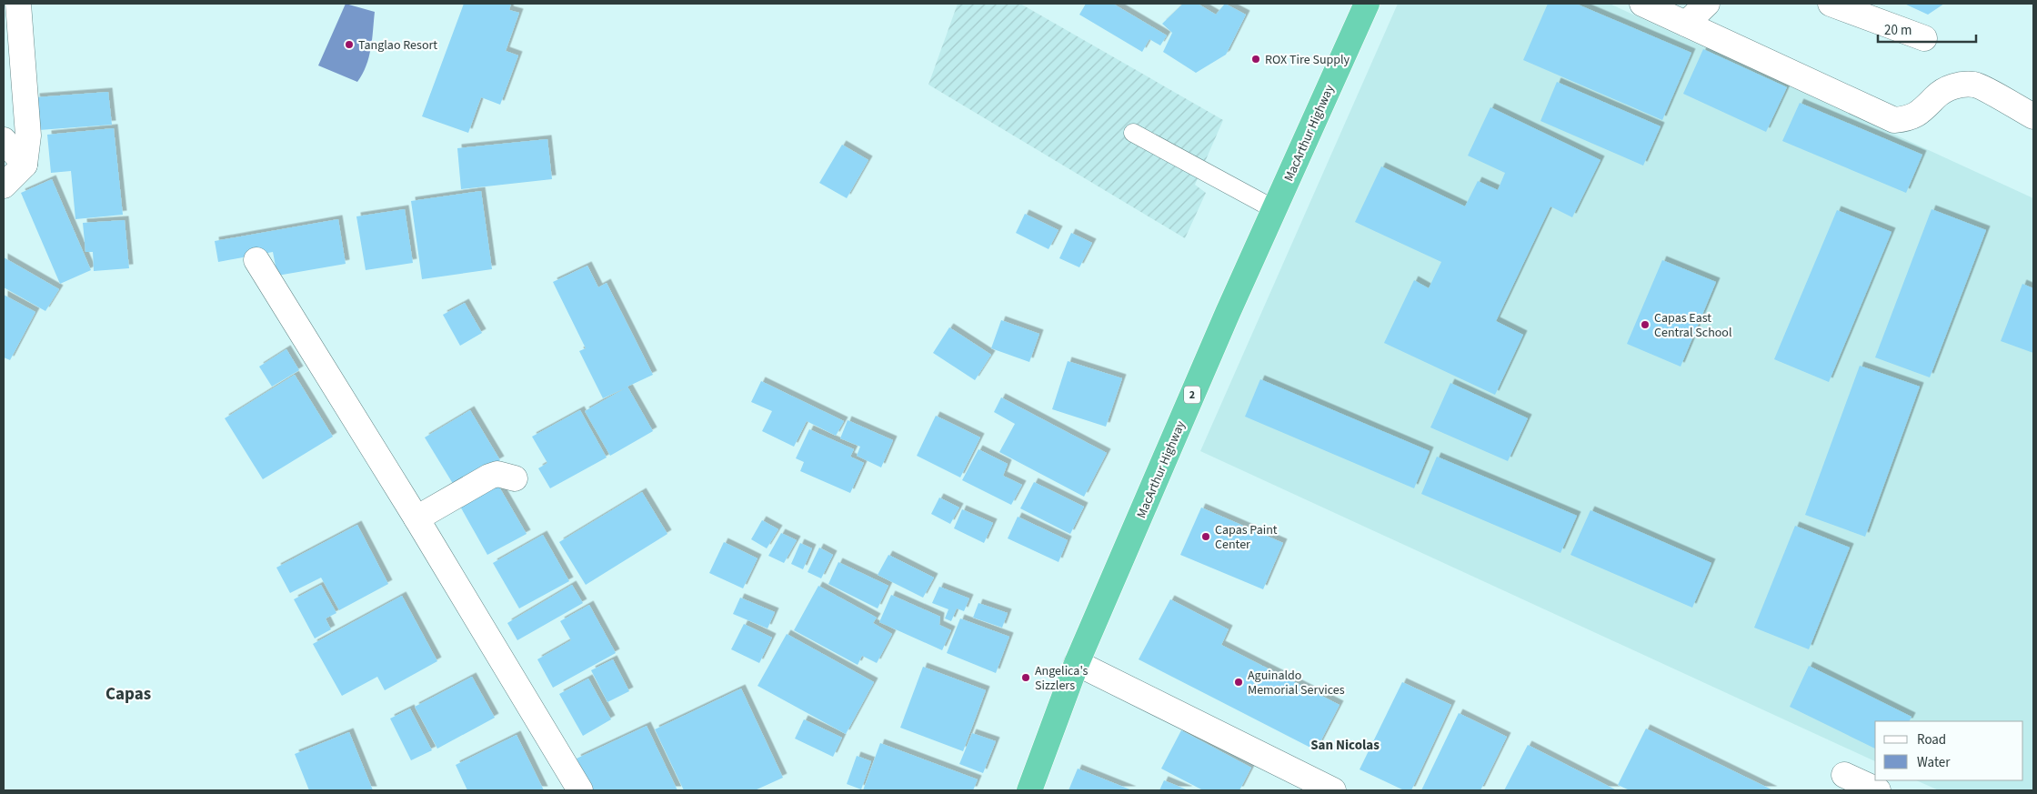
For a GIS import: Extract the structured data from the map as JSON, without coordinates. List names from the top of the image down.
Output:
{
  "streets": {
    "highway": ["MacArthur Highway", "2"]
  },
  "districts": ["Capas", "San Nicolas"],
  "places": [
    "Tanglao Resort",
    "ROX Tire Supply",
    "Capas East Central School",
    "Capas Paint Center",
    "Angelica's Sizzlers",
    "Aguinaldo Memorial Services"
  ],
  "legend": ["Road", "Water"],
  "scale_bar": "20 m"
}
